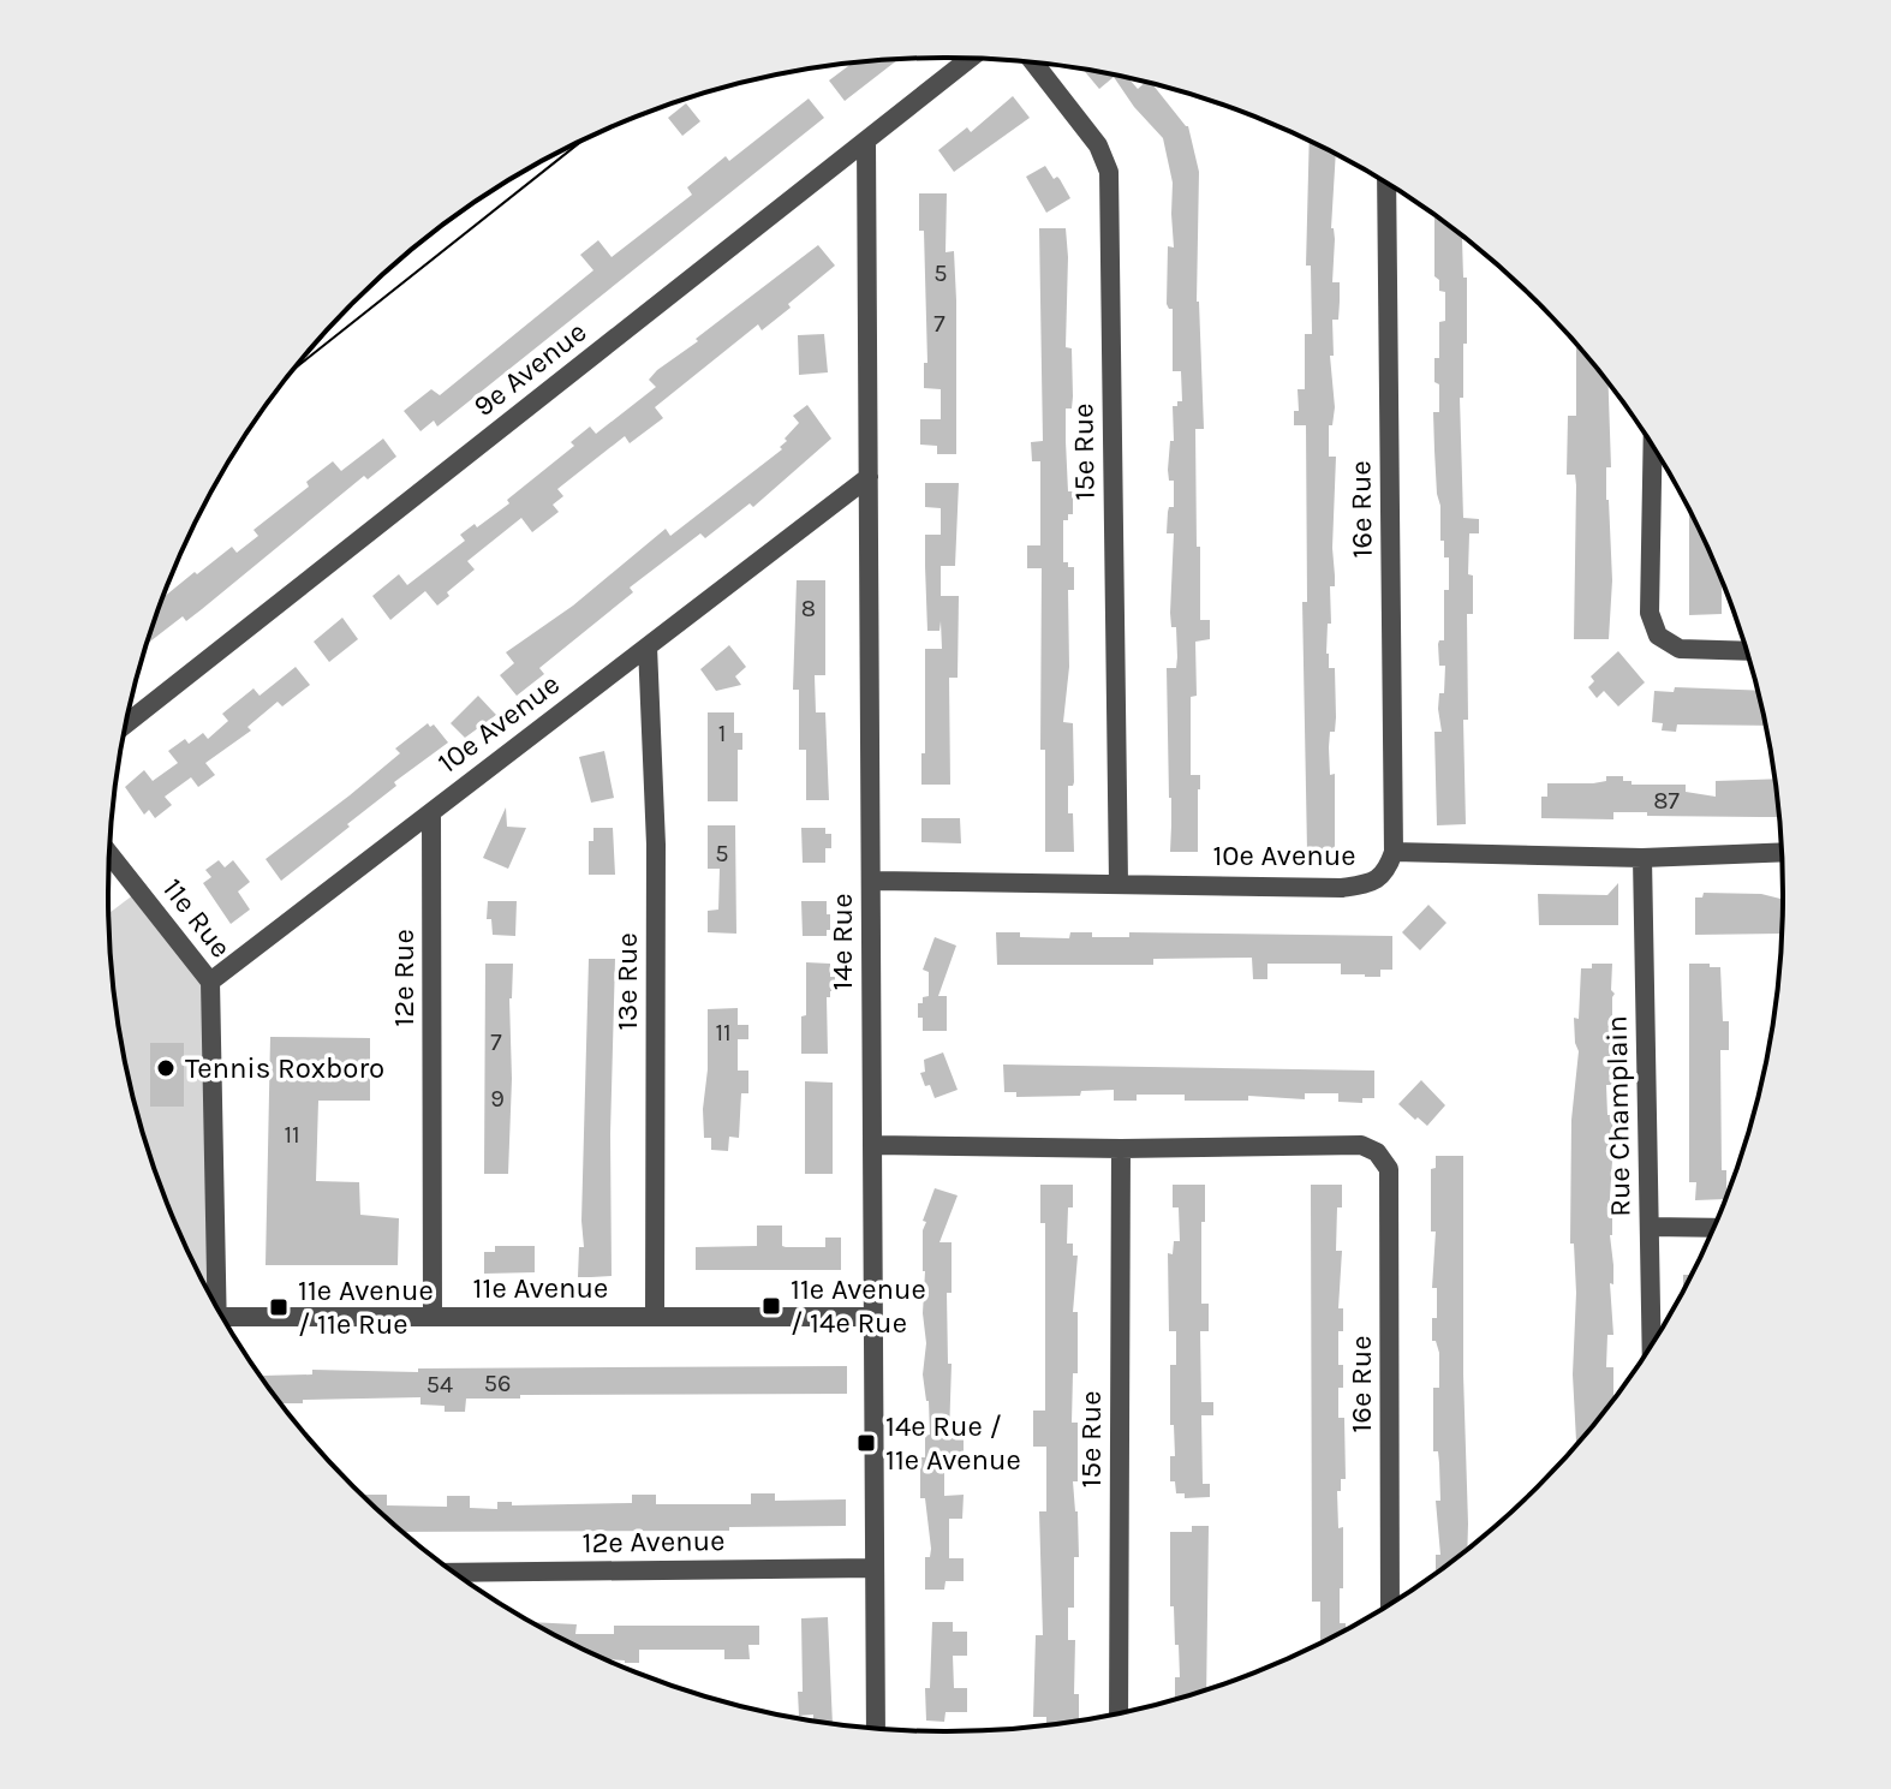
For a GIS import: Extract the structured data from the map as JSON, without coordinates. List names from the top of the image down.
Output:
{
  "streets": {
    "street": [
      "9e Avenue",
      "15e Rue",
      "16e Rue",
      "10e Avenue",
      "11e Rue",
      "14e Rue",
      "12e Rue",
      "13e Rue",
      "Rue Champlain",
      "11e Avenue",
      "12e Avenue"
    ]
  },
  "crossings": [
    ["9e Avenue", "14e Rue"],
    ["15e Rue", "16e Rue"],
    ["15e Rue", "10e Avenue"],
    ["16e Rue", "10e Avenue"],
    ["10e Avenue", "11e Rue"],
    ["10e Avenue", "14e Rue"],
    ["10e Avenue", "12e Rue"],
    ["10e Avenue", "13e Rue"],
    ["10e Avenue", "Rue Champlain"],
    ["14e Rue", "11e Avenue"],
    ["14e Rue", "12e Avenue"],
    ["12e Rue", "11e Avenue"],
    ["13e Rue", "11e Avenue"]
  ],
  "places": {
    "other": ["Tennis Roxboro"],
    "transit": ["11e Avenue / 14e Rue", "11e Avenue / 11e Rue", "14e Rue / 11e Avenue"]
  },
  "house_numbers": [
    "5",
    "7",
    "8",
    "1",
    "87",
    "5",
    "11",
    "7",
    "9",
    "11",
    "56",
    "54"
  ]
}
